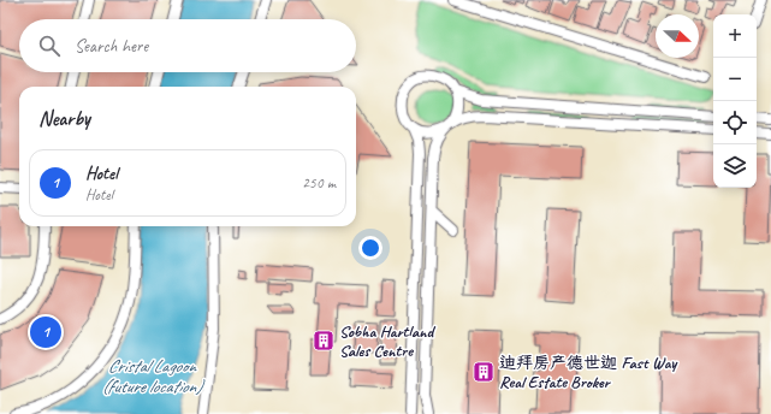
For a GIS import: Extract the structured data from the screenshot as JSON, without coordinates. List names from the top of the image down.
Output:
{
  "water": ["Cristal Lagoon (future location)"],
  "places": {
    "building": ["Sobha Hartland Sales Centre", "迪拜房产德世迦 Fast Way Real Estate Broker"]
  },
  "north": "right",
  "page": {
    "map_buttons": ["+", "−"],
    "search": "Search here",
    "heading": "Nearby",
    "list": [
      {
        "mark": "1",
        "name": "Hotel",
        "note": "Hotel",
        "value": "250 m"
      }
    ],
    "pins": "1"
  }
}
